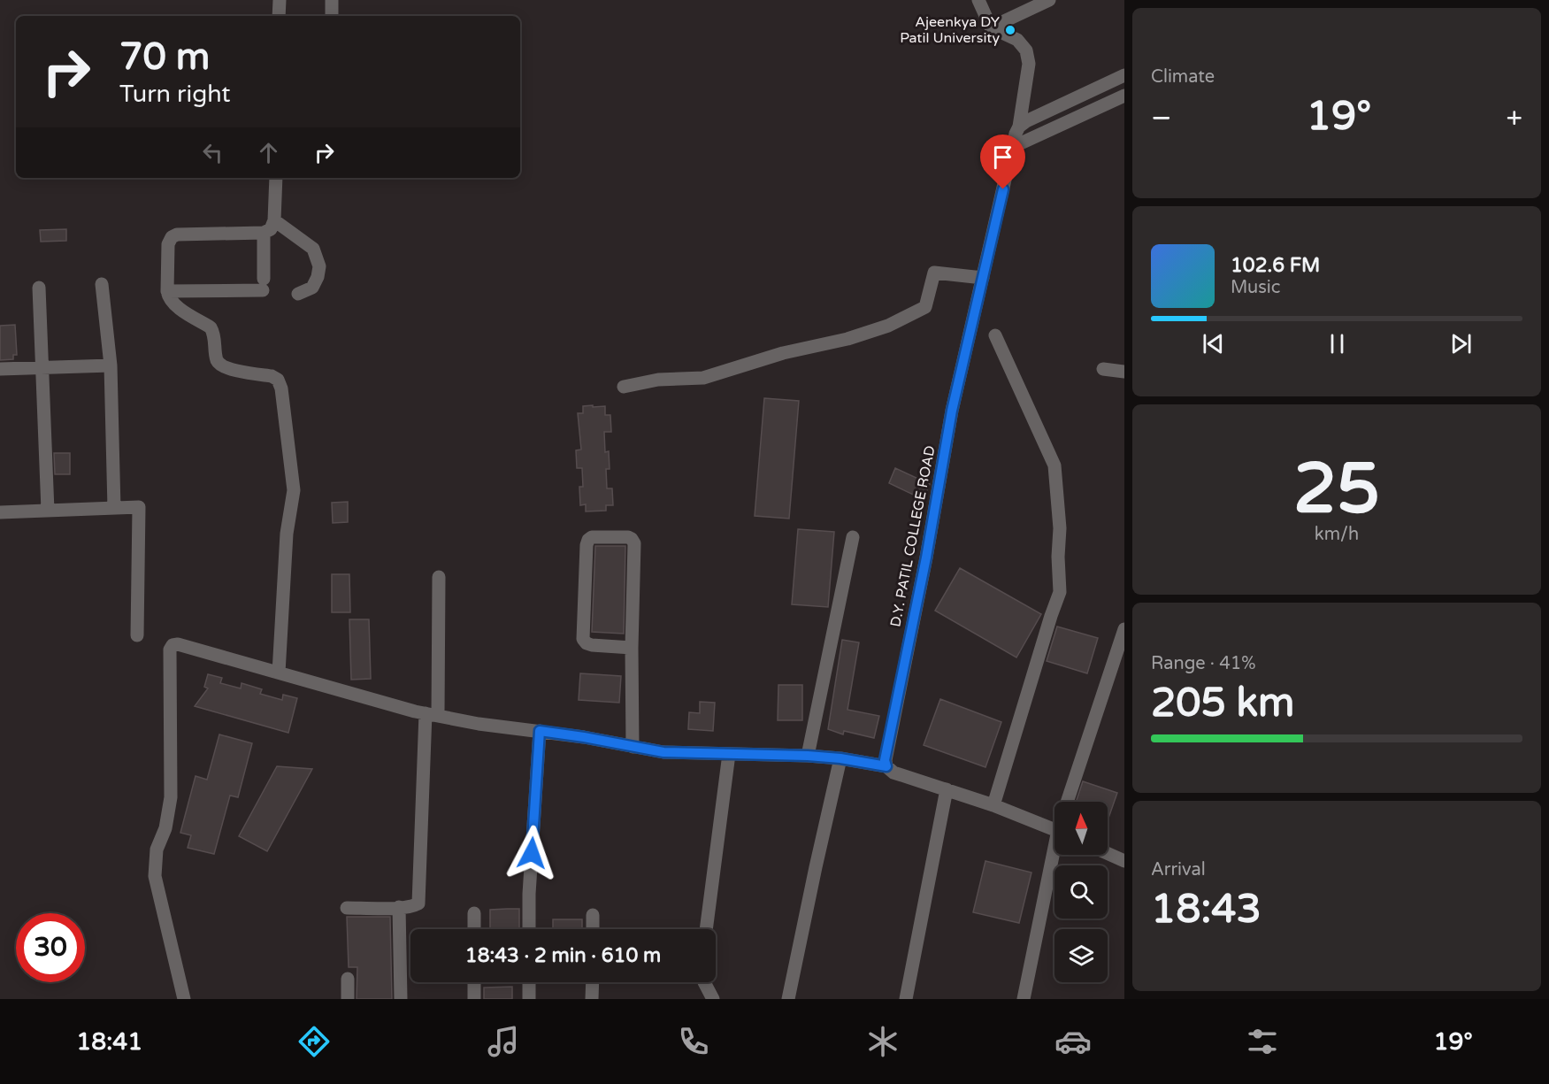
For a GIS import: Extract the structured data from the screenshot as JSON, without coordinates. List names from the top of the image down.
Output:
{
  "streets": {
    "street": ["D.Y. PATIL COLLEGE ROAD"]
  },
  "places": ["Ajeenkya DY Patil University"],
  "north": "top",
  "page": {
    "tile": [
      "Climate",
      ["25", "km/h"],
      ["Range · 41%", "205 km"],
      ["Arrival", "18:43"]
    ],
    "turn": ["70 m", "Turn right"],
    "heat": ["−", "19°", "+"],
    "song": ["102.6 FM", "Music"],
    "limit": "30",
    "trip": "18:43 · 2 min · 610 m",
    "tabs": ["18:41", "19°"]
  }
}
